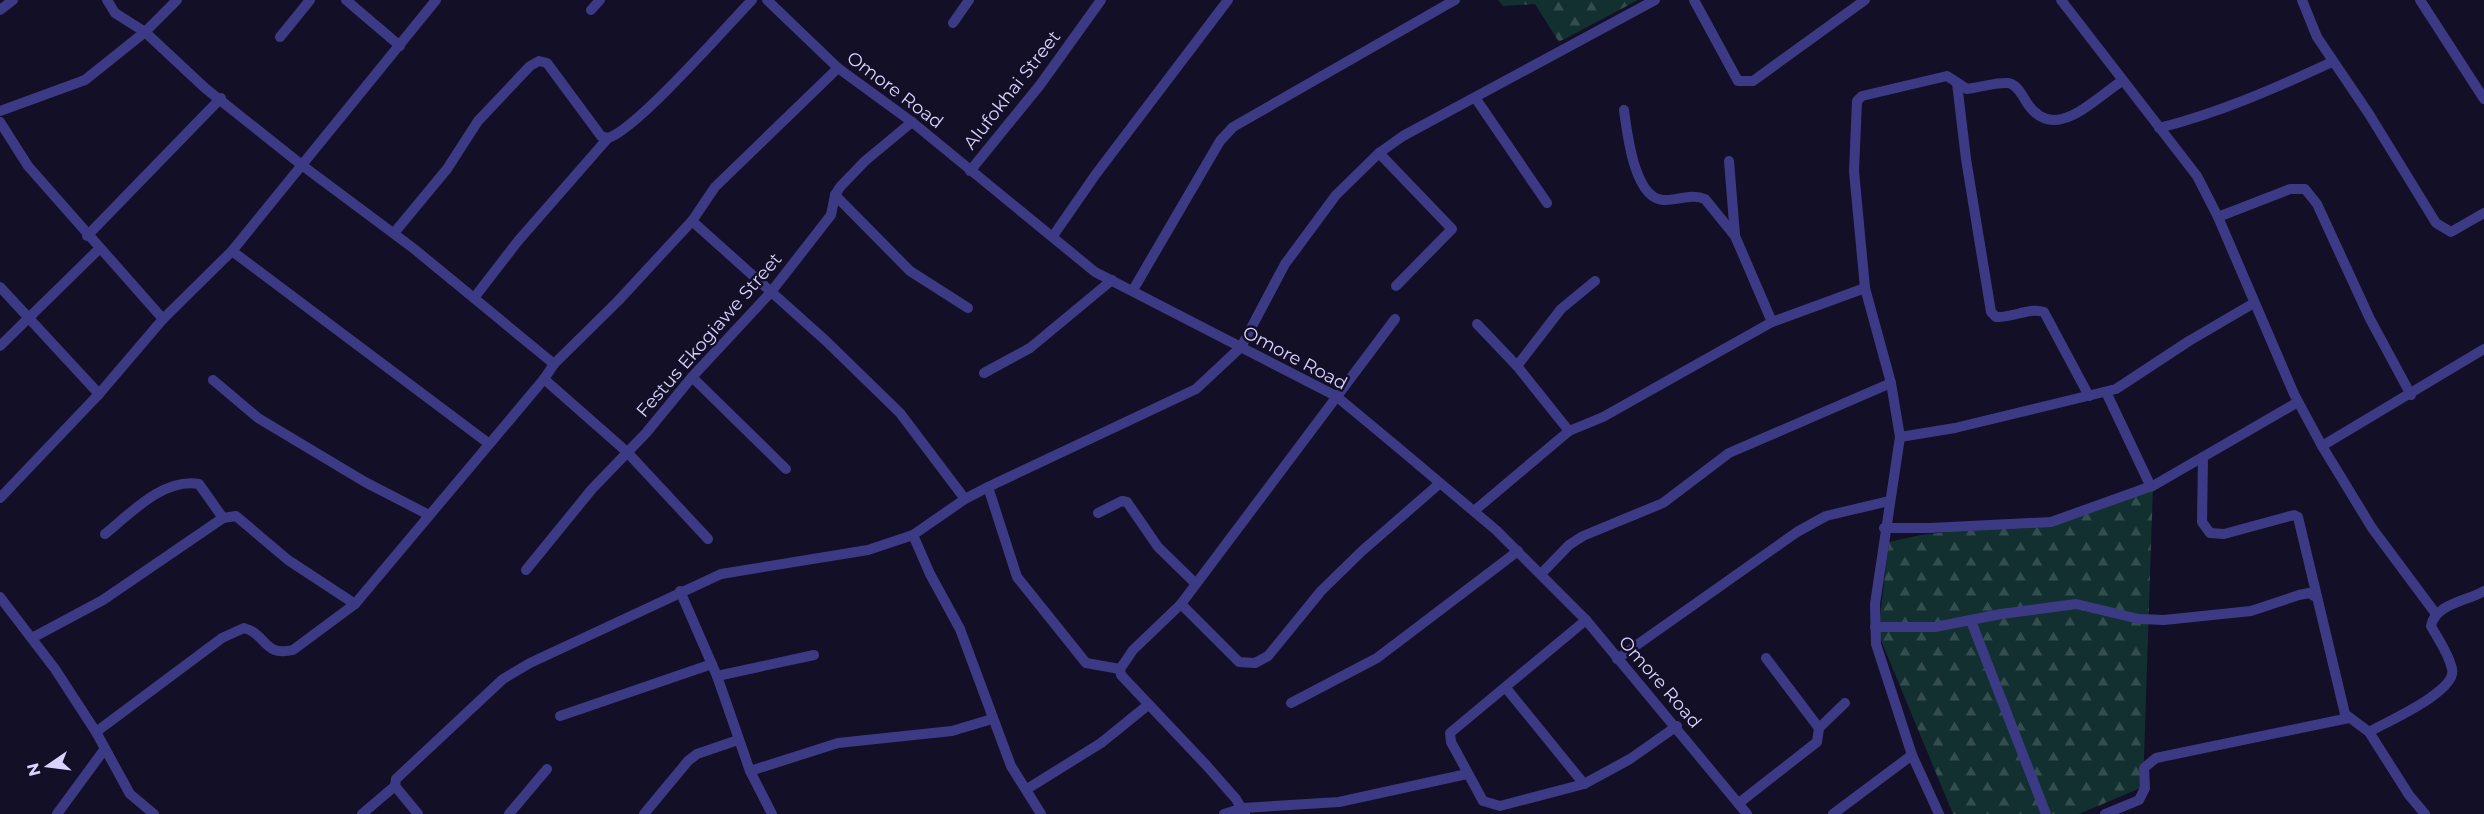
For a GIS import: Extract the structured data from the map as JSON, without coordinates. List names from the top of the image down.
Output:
{
  "streets": {
    "street": ["Omore Road", "Alufokhai Street", "Festus Ekogiawe Street"]
  },
  "crossings": [
    ["Omore Road", "Alufokhai Street"],
    ["Omore Road", "Festus Ekogiawe Street"]
  ],
  "north": "left"
}
